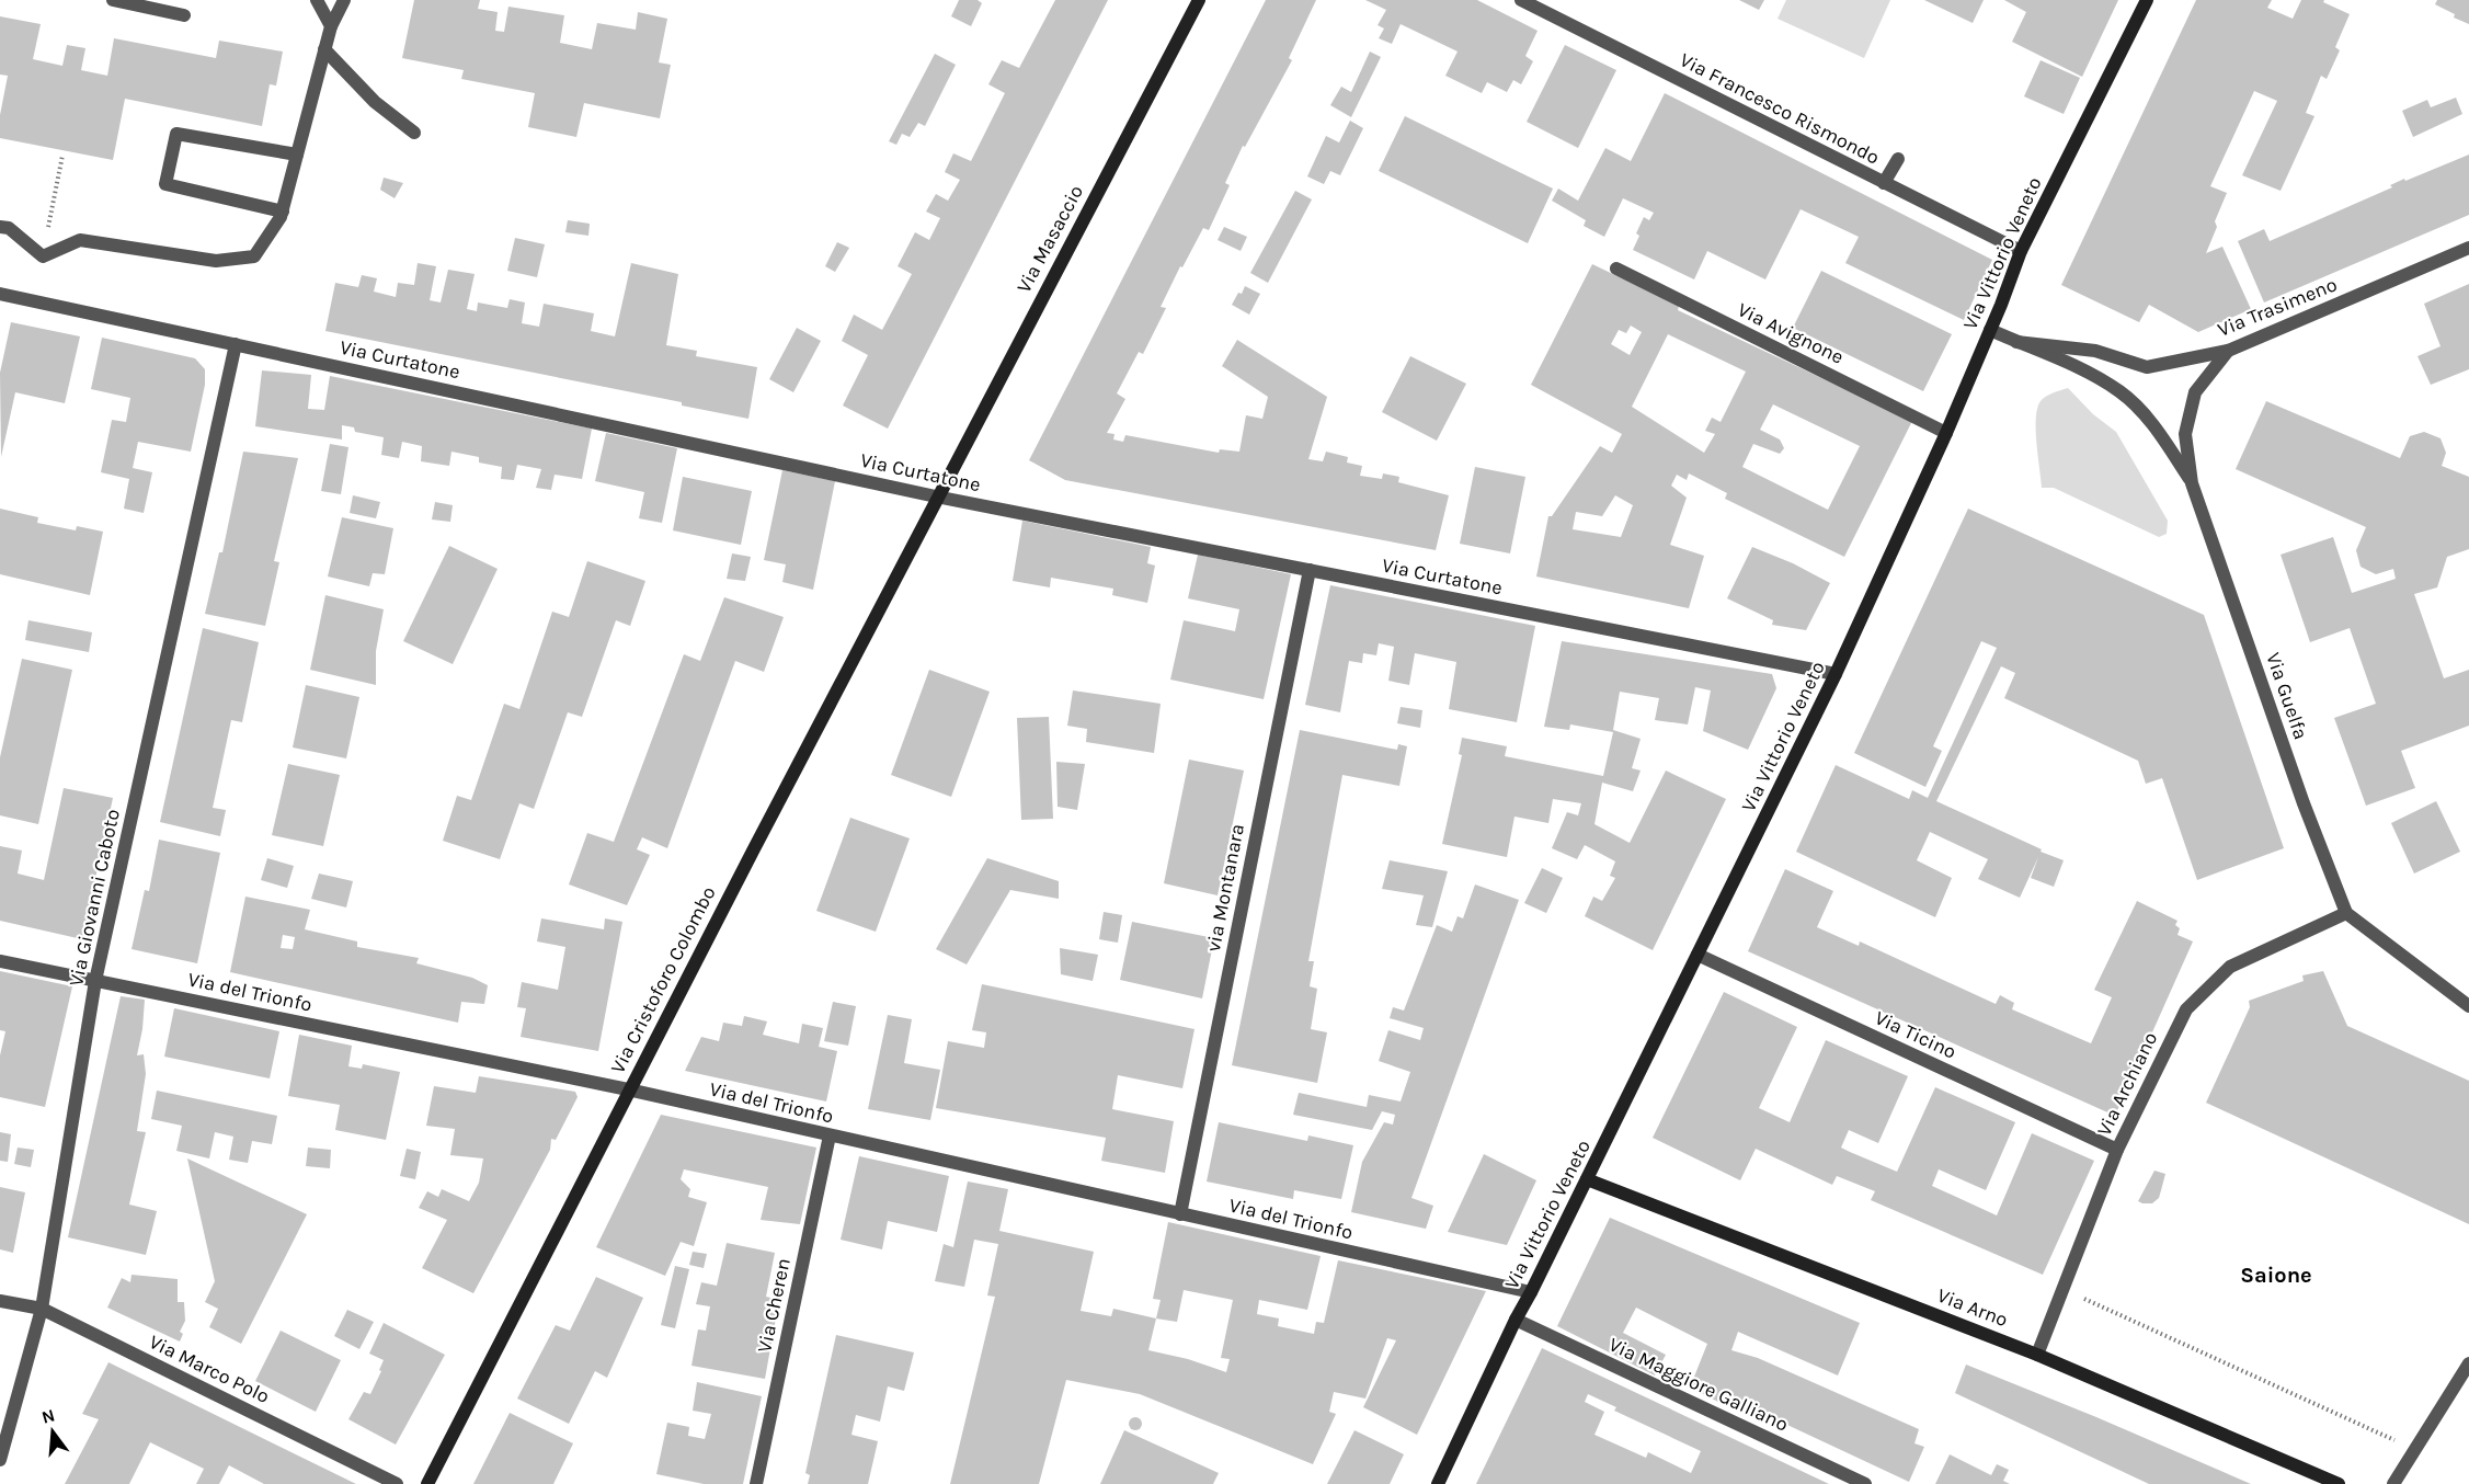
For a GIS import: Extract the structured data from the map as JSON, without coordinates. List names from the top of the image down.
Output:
{
  "streets": {
    "main road": [
      "Via Masaccio",
      "Via Vittorio Veneto",
      "Via Cristoforo Colombo",
      "Via Arno"
    ],
    "street": [
      "Via Francesco Rismondo",
      "Via Trasimeno",
      "Via Avignone",
      "Via Curtatone",
      "Via Guelfa",
      "via Montanara",
      "Via Giovanni Caboto",
      "Via del Trionfo",
      "Via Ticino",
      "Via Archiano",
      "Via Cheren",
      "Via Marco Polo",
      "Via Maggiore Galliano"
    ]
  },
  "crossings": [
    ["Via Francesco Rismondo", "Via Vittorio Veneto"],
    ["Via Masaccio", "Via Curtatone"],
    ["Via Masaccio", "Via Cristoforo Colombo"],
    ["Via Vittorio Veneto", "Via Avignone"],
    ["Via Vittorio Veneto", "Via Curtatone"],
    ["Via Vittorio Veneto", "Via del Trionfo"],
    ["Via Vittorio Veneto", "Via Ticino"],
    ["Via Vittorio Veneto", "Via Arno"],
    ["Via Vittorio Veneto", "Via Maggiore Galliano"],
    ["Via Trasimeno", "Via Guelfa"],
    ["Via Curtatone", "via Montanara"],
    ["Via Curtatone", "Via Giovanni Caboto"],
    ["Via Curtatone", "Via Cristoforo Colombo"],
    ["Via Guelfa", "Via Archiano"],
    ["via Montanara", "Via del Trionfo"],
    ["Via Giovanni Caboto", "Via del Trionfo"],
    ["Via Giovanni Caboto", "Via Marco Polo"],
    ["Via Cristoforo Colombo", "Via del Trionfo"],
    ["Via del Trionfo", "Via Cheren"],
    ["Via Ticino", "Via Archiano"],
    ["Via Archiano", "Via Arno"]
  ],
  "districts": ["Saione"],
  "north": "top"
}
